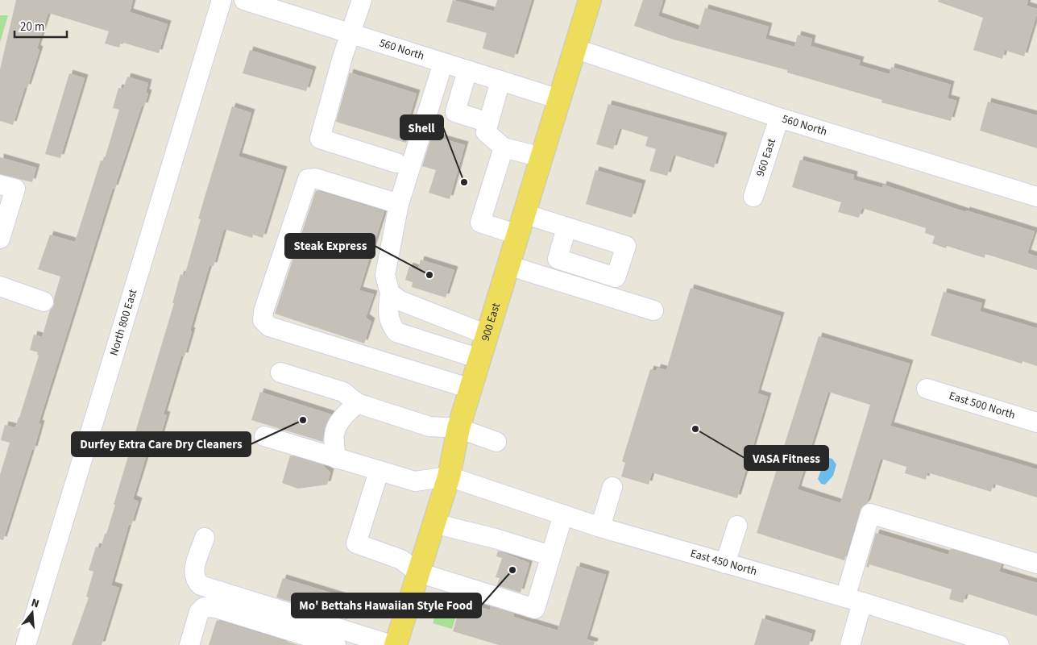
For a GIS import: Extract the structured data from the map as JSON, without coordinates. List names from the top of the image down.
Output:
{
  "streets": {
    "main road": ["900 East"],
    "street": [
      "560 North",
      "960 East",
      "North 800 East",
      "East 500 North",
      "East 450 North"
    ]
  },
  "crossings": [
    ["560 North", "960 East"],
    ["560 North", "900 East"],
    ["900 East", "East 450 North"]
  ],
  "places": [
    "Shell",
    "Steak Express",
    "Durfey Extra Care Dry Cleaners",
    "VASA Fitness",
    "Mo' Bettahs Hawaiian Style Food"
  ],
  "scale_bar": "20 m",
  "north": "top"
}
